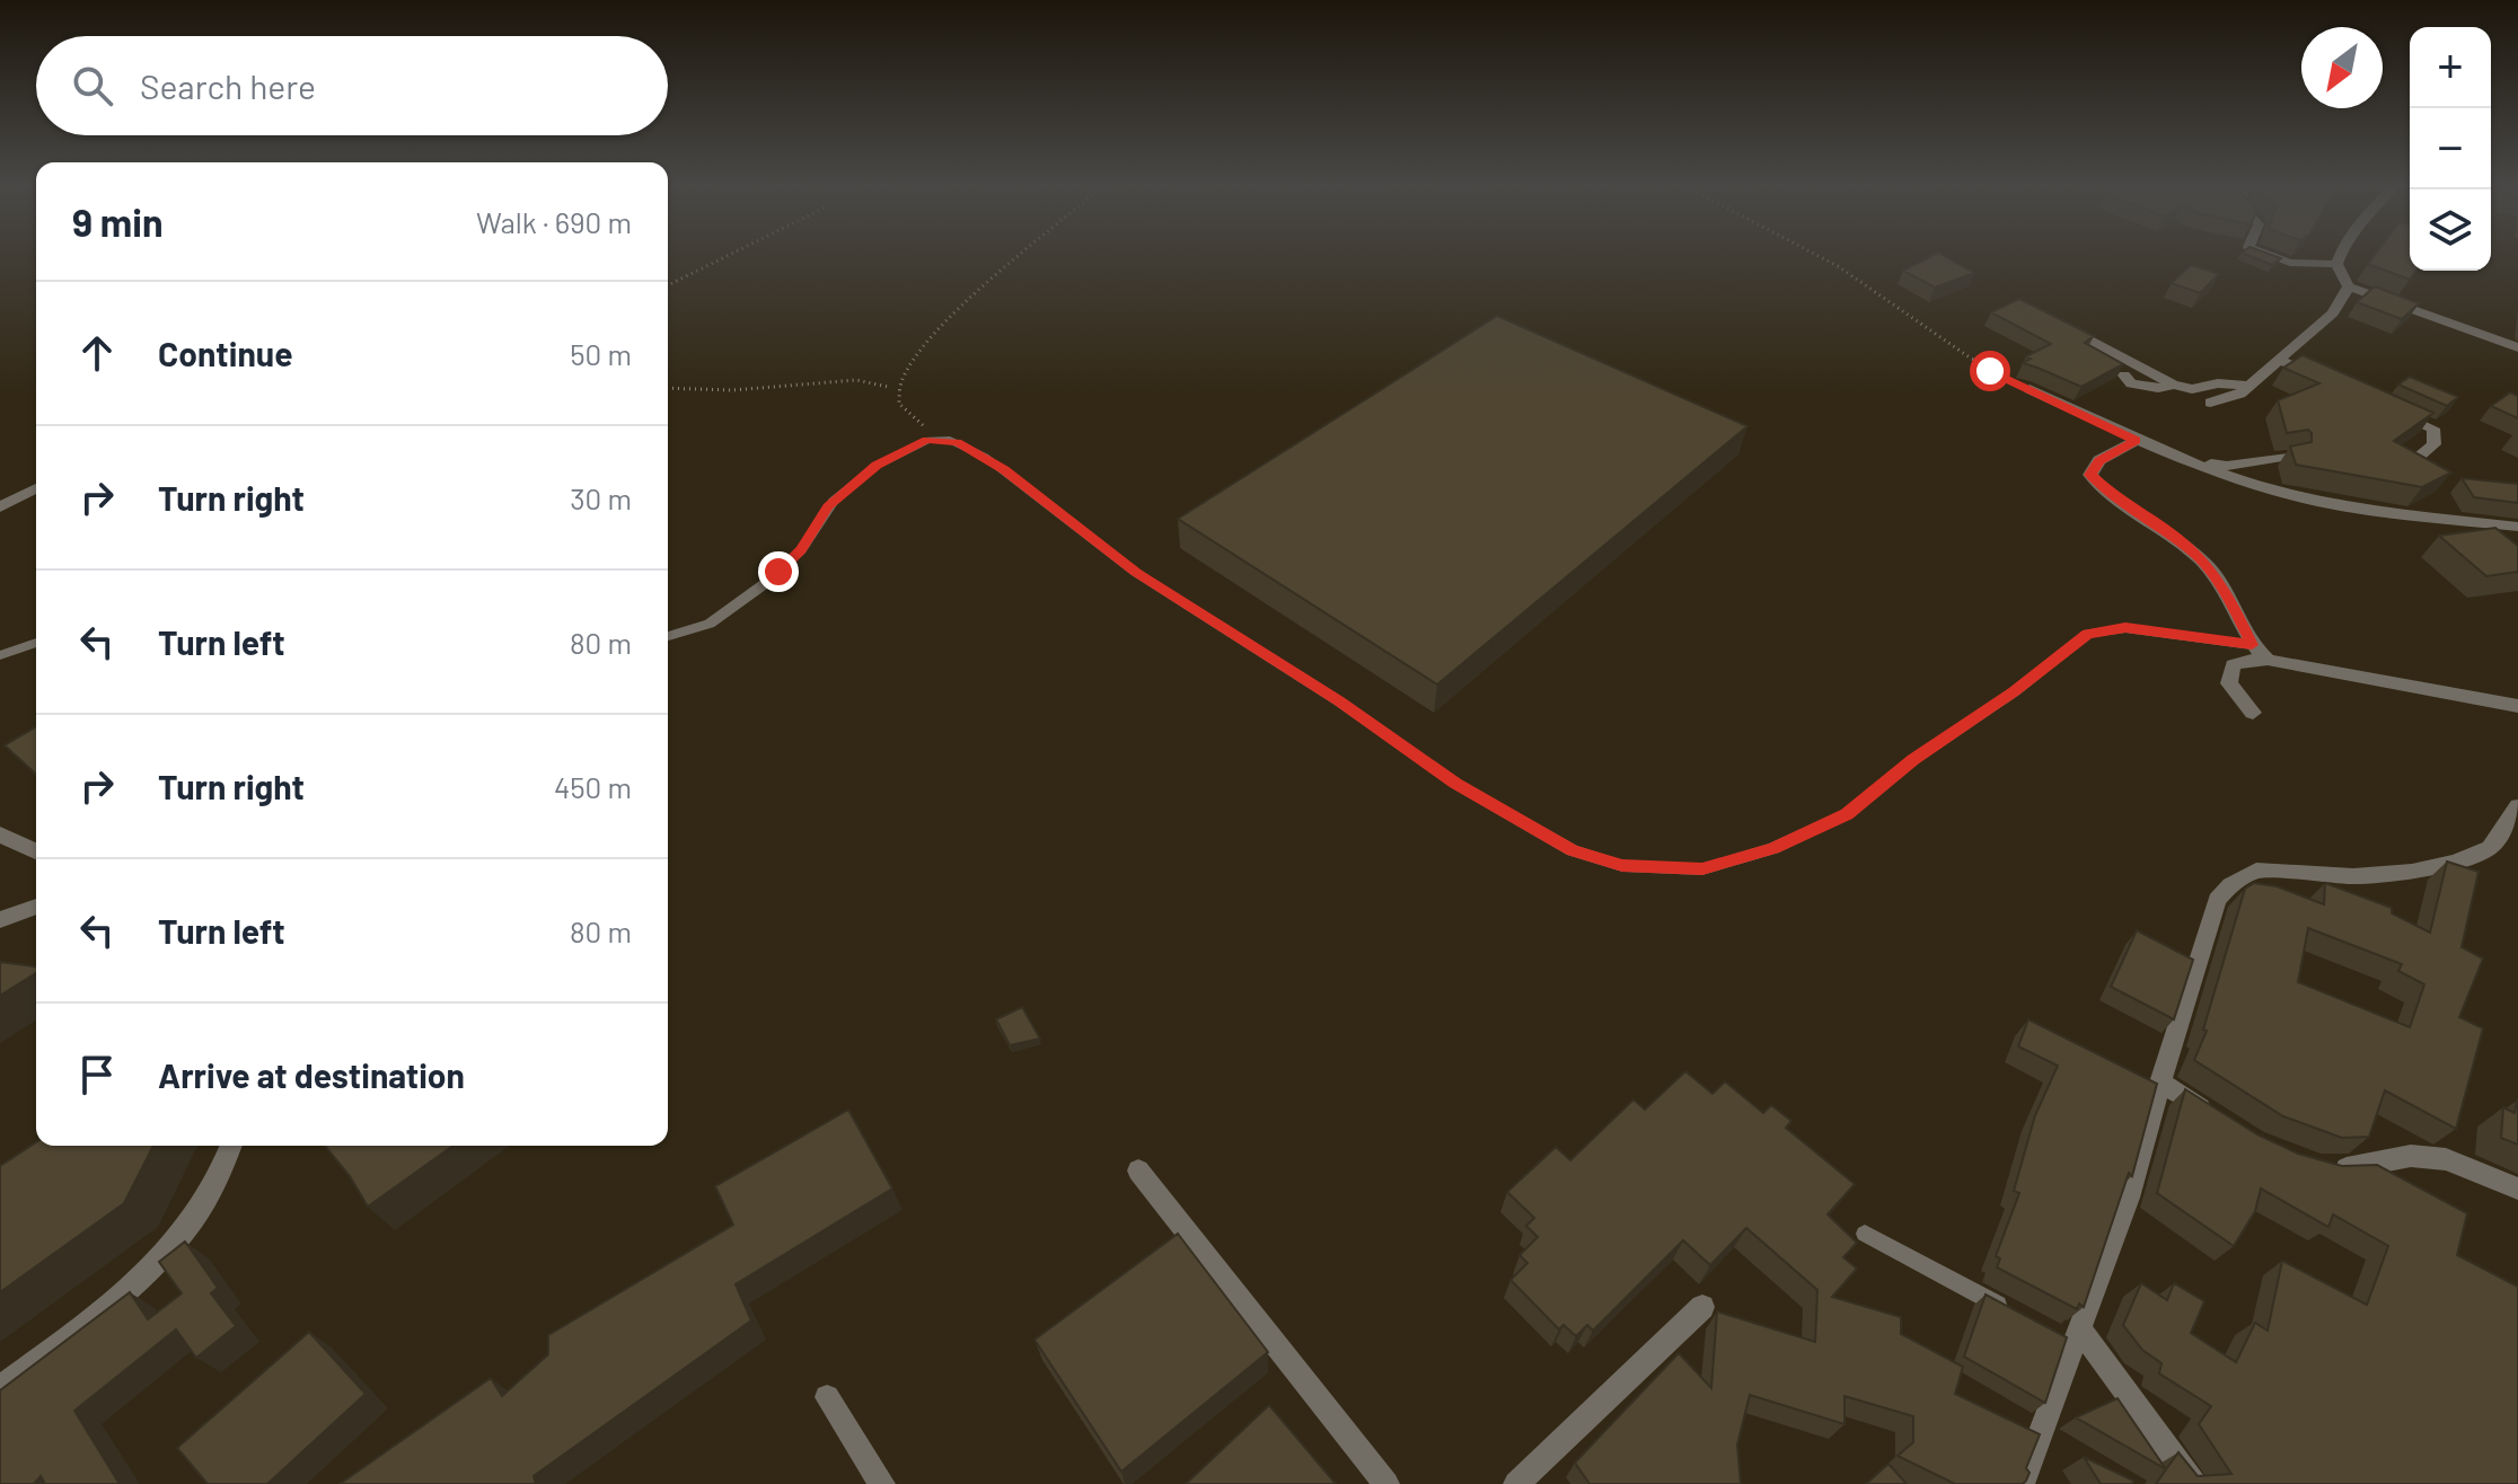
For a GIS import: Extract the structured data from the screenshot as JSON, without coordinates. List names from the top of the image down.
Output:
{
  "north": "bottom left",
  "page": {
    "map_buttons": ["+", "−"],
    "search": "Search here",
    "heading": ["9 min", "Walk · 690 m"],
    "list": [
      ["Continue", "50 m"],
      ["Turn right", "30 m"],
      ["Turn left", "80 m"],
      ["Turn right", "450 m"],
      ["Turn left", "80 m"],
      "Arrive at destination"
    ]
  }
}
